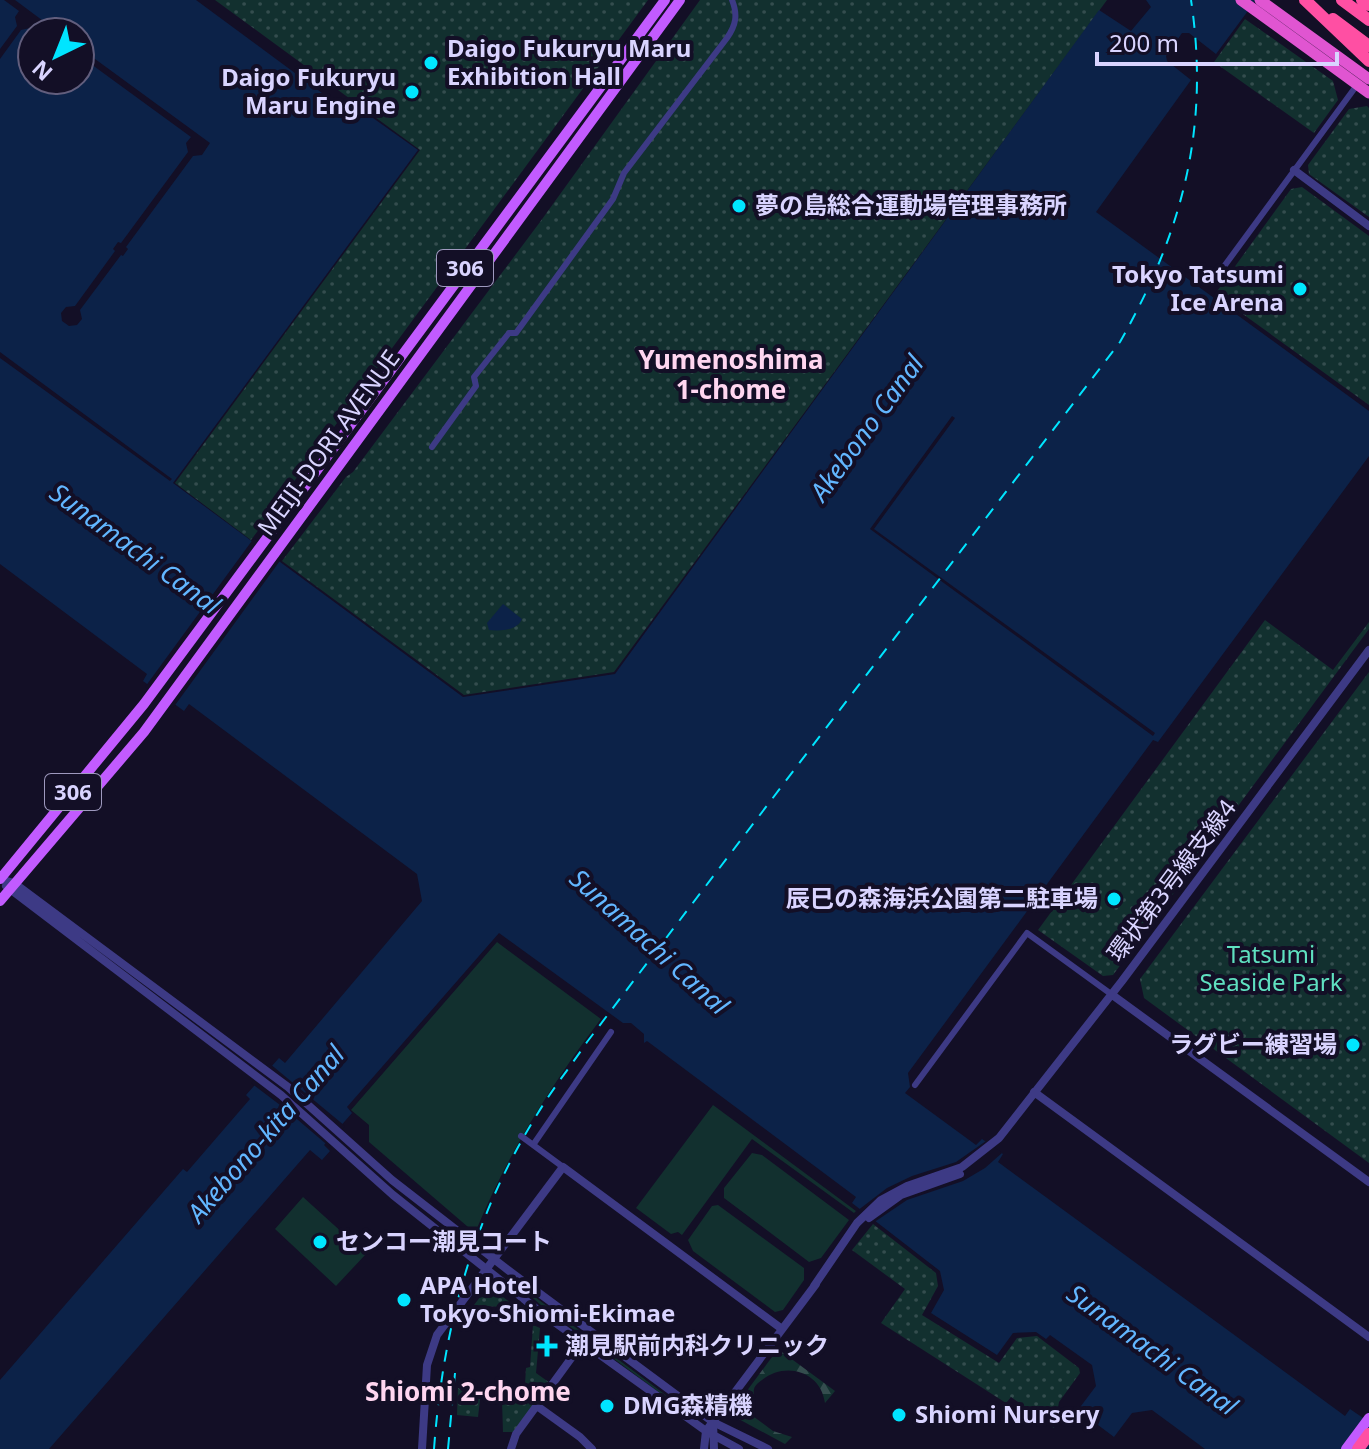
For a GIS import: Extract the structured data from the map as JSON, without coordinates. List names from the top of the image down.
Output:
{
  "streets": {
    "main road": ["306", "MEIJI-DORI AVENUE"],
    "street": ["環状第3号線支線4"]
  },
  "districts": ["Yumenoshima 1-chome", "Shiomi 2-chome"],
  "water": ["Akebono Canal", "Sunamachi Canal", "Akebono-kita Canal"],
  "parks": ["Tatsumi Seaside Park"],
  "places": {
    "other": [
      "Daigo Fukuryu Maru Exhibition Hall",
      "Daigo Fukuryu Maru Engine",
      "夢の島総合運動場管理事務所",
      "Tokyo Tatsumi Ice Arena",
      "辰巳の森海浜公園第二駐車場",
      "ラグビー練習場",
      "センコー潮見コート",
      "APA Hotel Tokyo-Shiomi-Ekimae",
      "DMG森精機",
      "Shiomi Nursery"
    ],
    "health": ["潮見駅前内科クリニック"]
  },
  "scale_bar": "200 m",
  "north": "bottom left"
}
